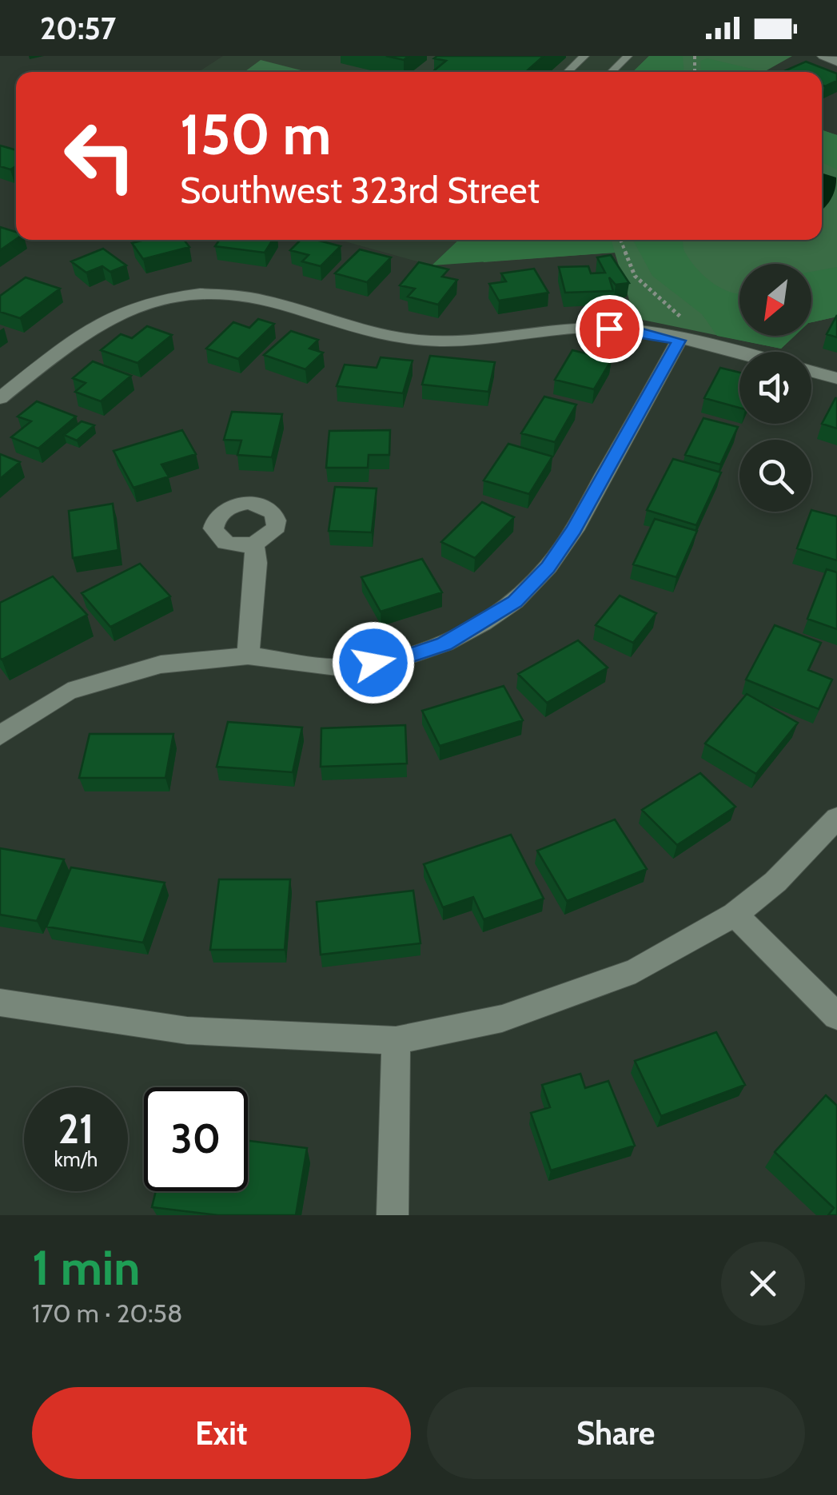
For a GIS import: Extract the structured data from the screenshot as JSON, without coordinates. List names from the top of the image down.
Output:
{
  "north": "bottom left",
  "page": {
    "status": "20:57",
    "turn": ["150 m", "Southwest 323rd Street"],
    "speed": "21 km/h",
    "limit": "30",
    "heading": ["1 min", "170 m · 20:58"],
    "buttons": ["Exit", "Share"]
  }
}
